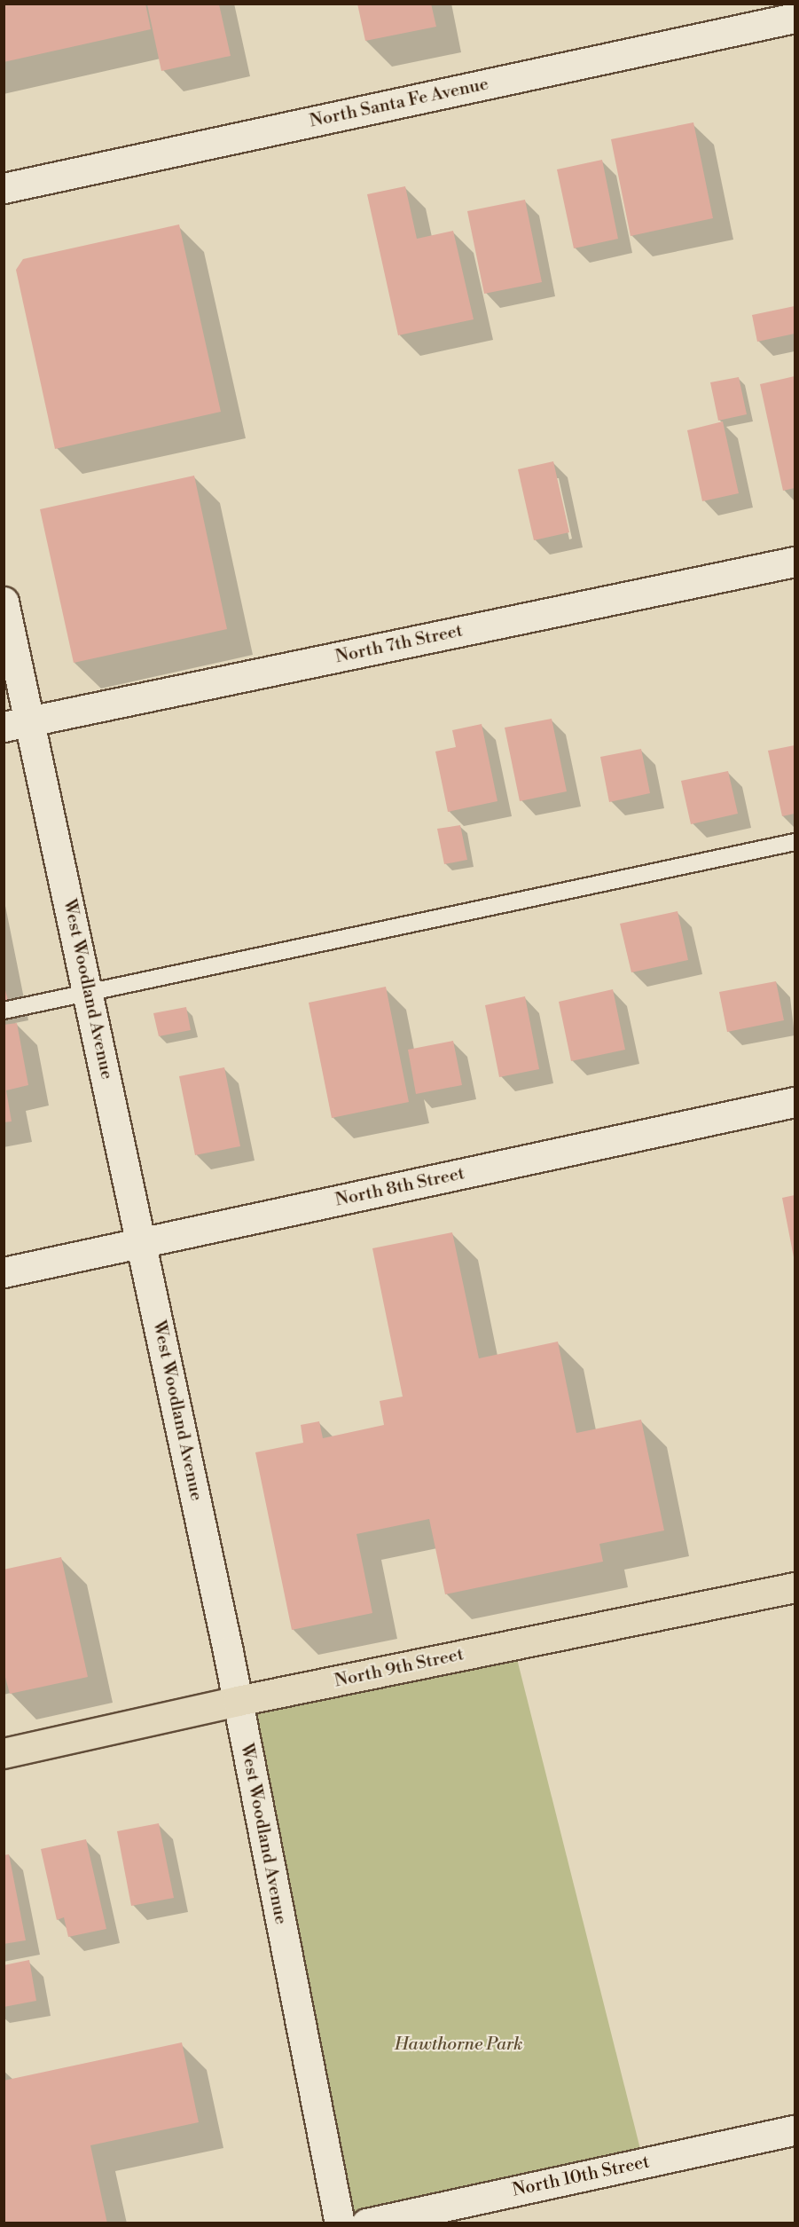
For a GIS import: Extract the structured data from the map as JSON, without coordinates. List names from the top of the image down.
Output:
{
  "streets": {
    "main road": ["North 9th Street"],
    "street": [
      "North Santa Fe Avenue",
      "North 7th Street",
      "West Woodland Avenue",
      "North 8th Street",
      "North 10th Street"
    ]
  },
  "crossings": [
    ["North 7th Street", "West Woodland Avenue"],
    ["West Woodland Avenue", "North 8th Street"],
    ["West Woodland Avenue", "North 9th Street"]
  ],
  "parks": ["Hawthorne Park"]
}
